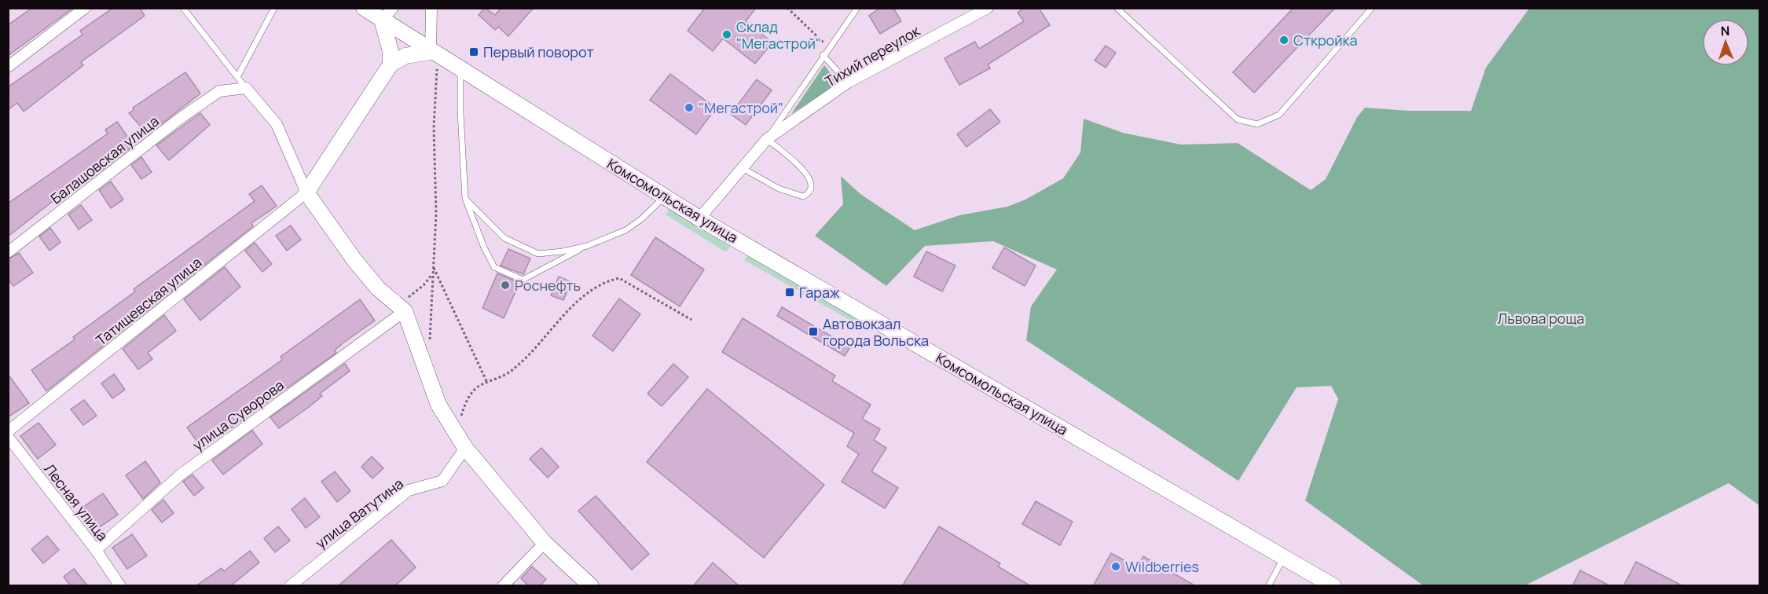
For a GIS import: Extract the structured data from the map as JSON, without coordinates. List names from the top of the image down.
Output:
{
  "streets": {
    "main road": ["Комсомольская улица"],
    "street": [
      "Тихий переулок",
      "Балашовская улица",
      "Татищевская улица",
      "улица Суворова",
      "Лесная улица",
      "улица Ватутина"
    ]
  },
  "crossings": [
    ["Тихий переулок", "Комсомольская улица"],
    ["улица Суворова", "Лесная улица"]
  ],
  "parks": ["Львова роща"],
  "places": {
    "other": [
      "Склад \"Мегастрой\"",
      "Сткройка",
      "\"Мегастрой\"",
      "Роснефть",
      "Wildberries"
    ],
    "transit": ["Первый поворот", "Гараж", "Автовокзал города Вольска"]
  },
  "north": "top"
}
